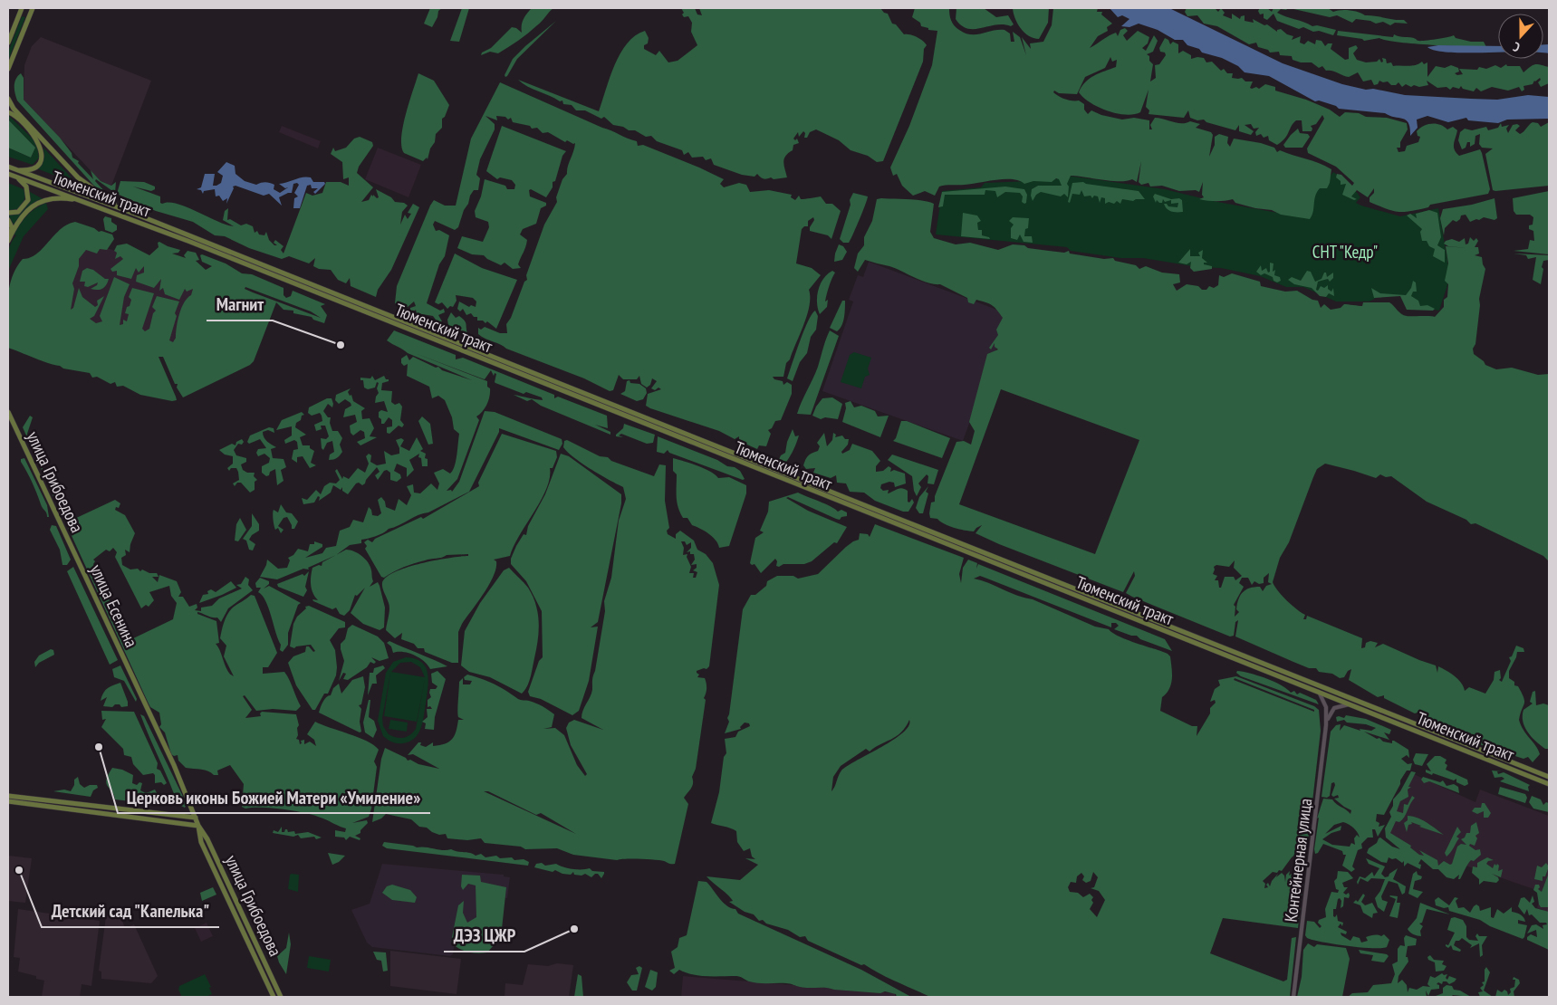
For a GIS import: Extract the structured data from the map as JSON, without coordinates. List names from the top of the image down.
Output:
{
  "streets": {
    "main road": ["Тюменский тракт", "улица Грибоедова", "улица Есенина"],
    "street": ["Контейнерная улица"]
  },
  "crossings": [
    ["Тюменский тракт", "Контейнерная улица"],
    ["улица Грибоедова", "улица Есенина"]
  ],
  "parks": ["СНТ \"Кедр\""],
  "places": [
    "Магнит",
    "Церковь иконы Божией Матери «Умиление»",
    "Детский сад \"Капелька\"",
    "ДЭЗ ЦЖР"
  ],
  "north": "bottom"
}
